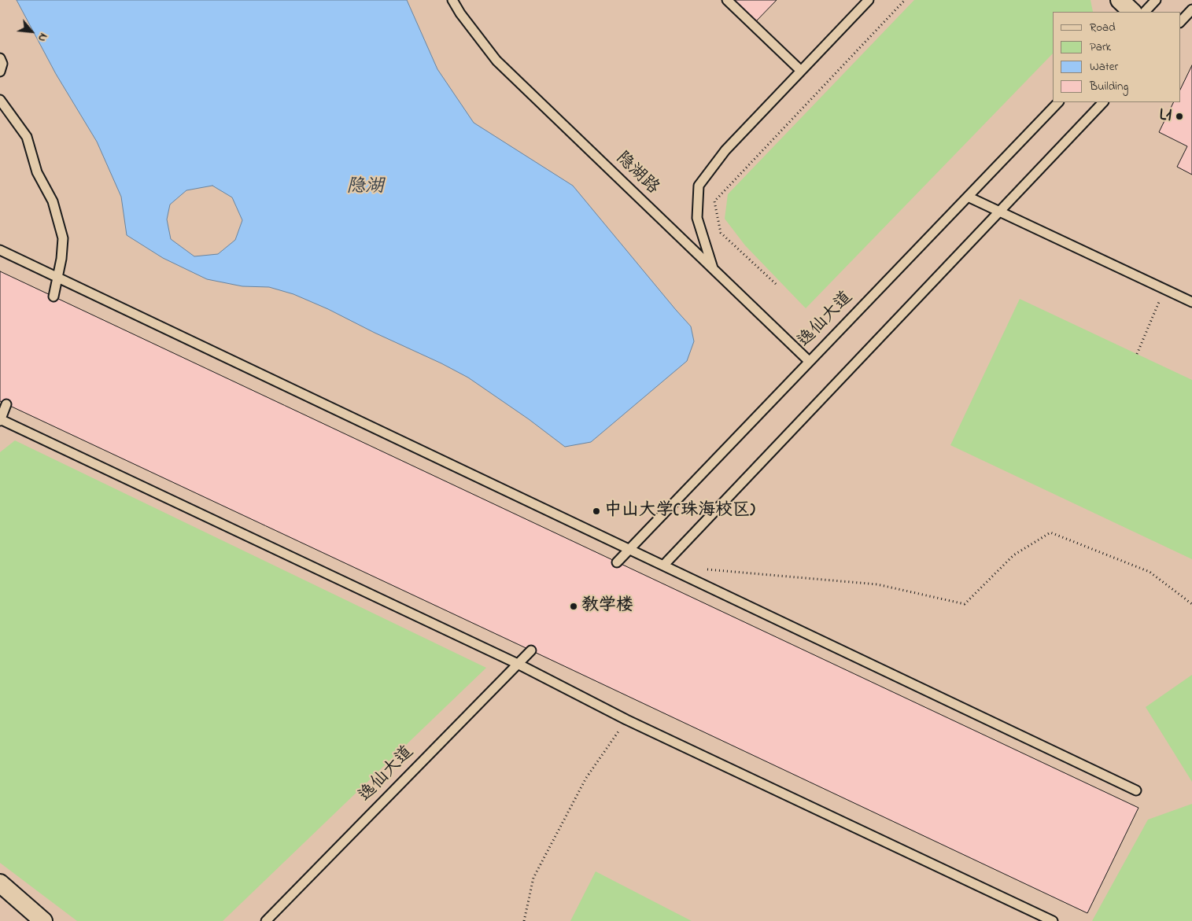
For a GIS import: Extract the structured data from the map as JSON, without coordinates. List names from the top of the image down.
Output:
{
  "streets": {
    "lane": ["隐湖路", "逸仙大道"]
  },
  "crossings": [
    ["隐湖路", "逸仙大道"]
  ],
  "water": ["隐湖"],
  "places": ["L1", "中山大学(珠海校区)", "教学楼"],
  "legend": [
    "Road",
    "Park",
    "Water",
    "Building"
  ],
  "north": "bottom right"
}
